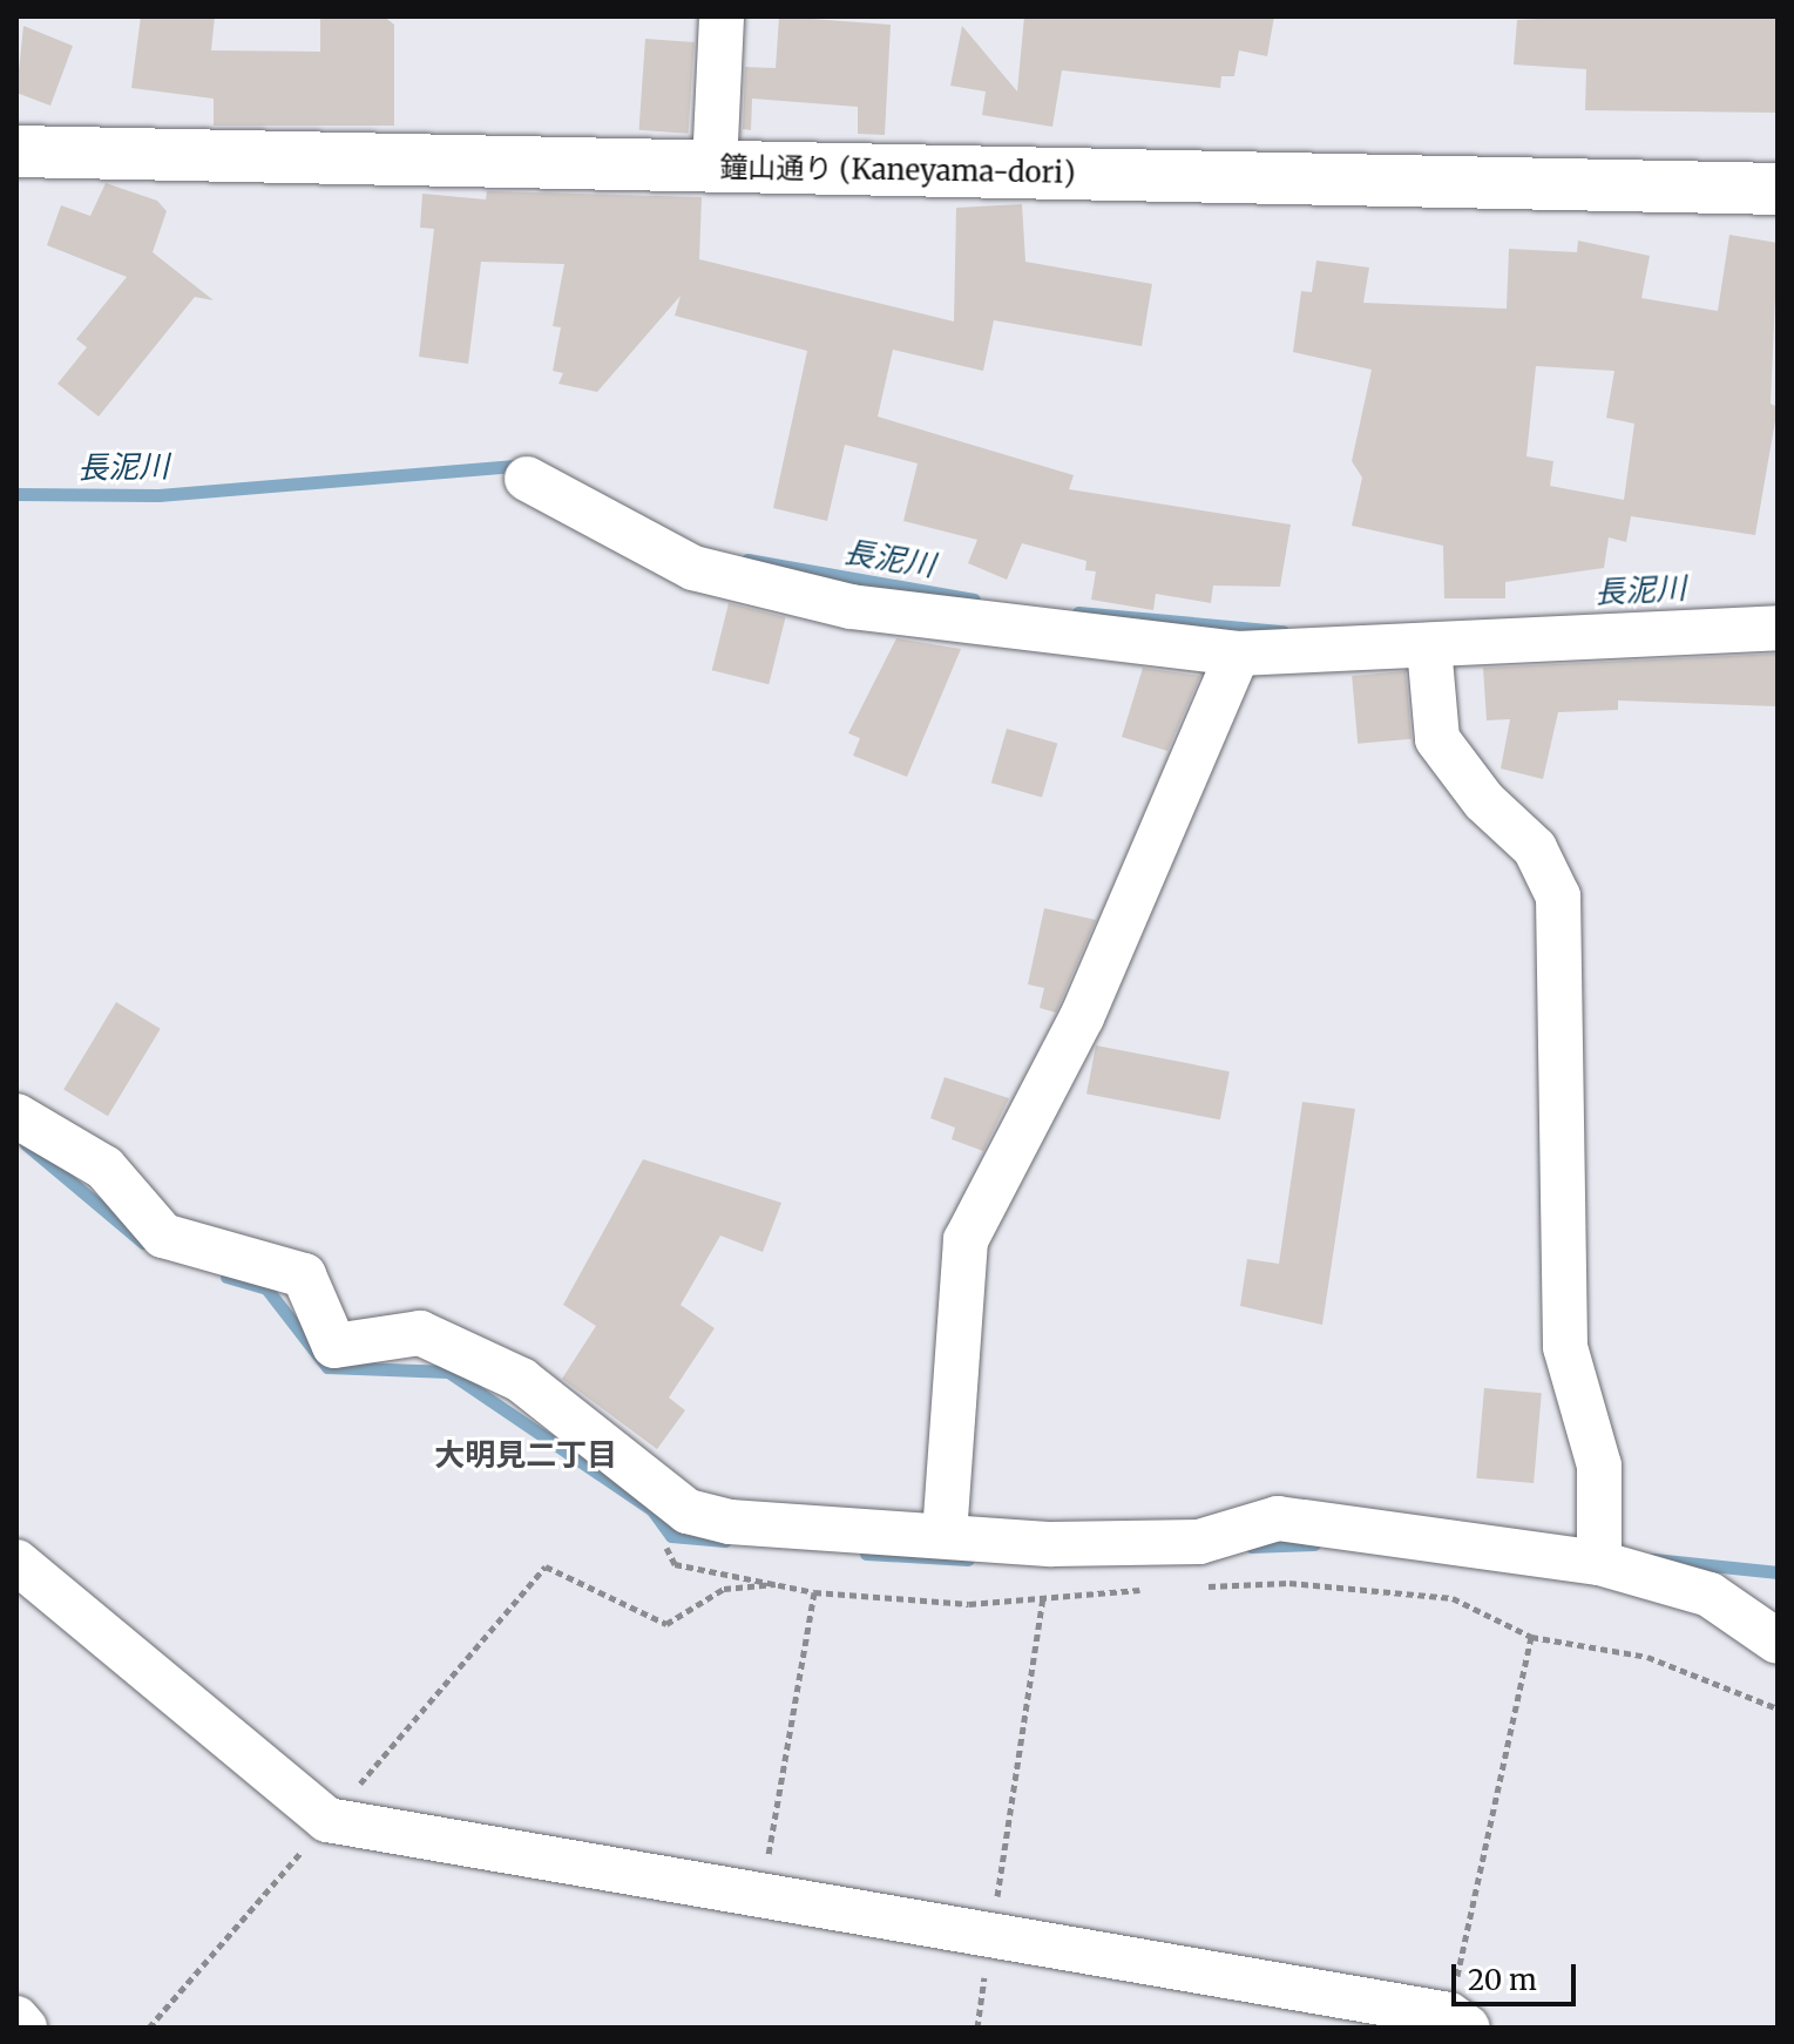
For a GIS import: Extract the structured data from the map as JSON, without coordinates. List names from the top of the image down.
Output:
{
  "streets": {
    "main road": ["鐘山通り (Kaneyama-dori)"]
  },
  "districts": ["大明見二丁目"],
  "water": ["長泥川"],
  "scale_bar": "20 m"
}
